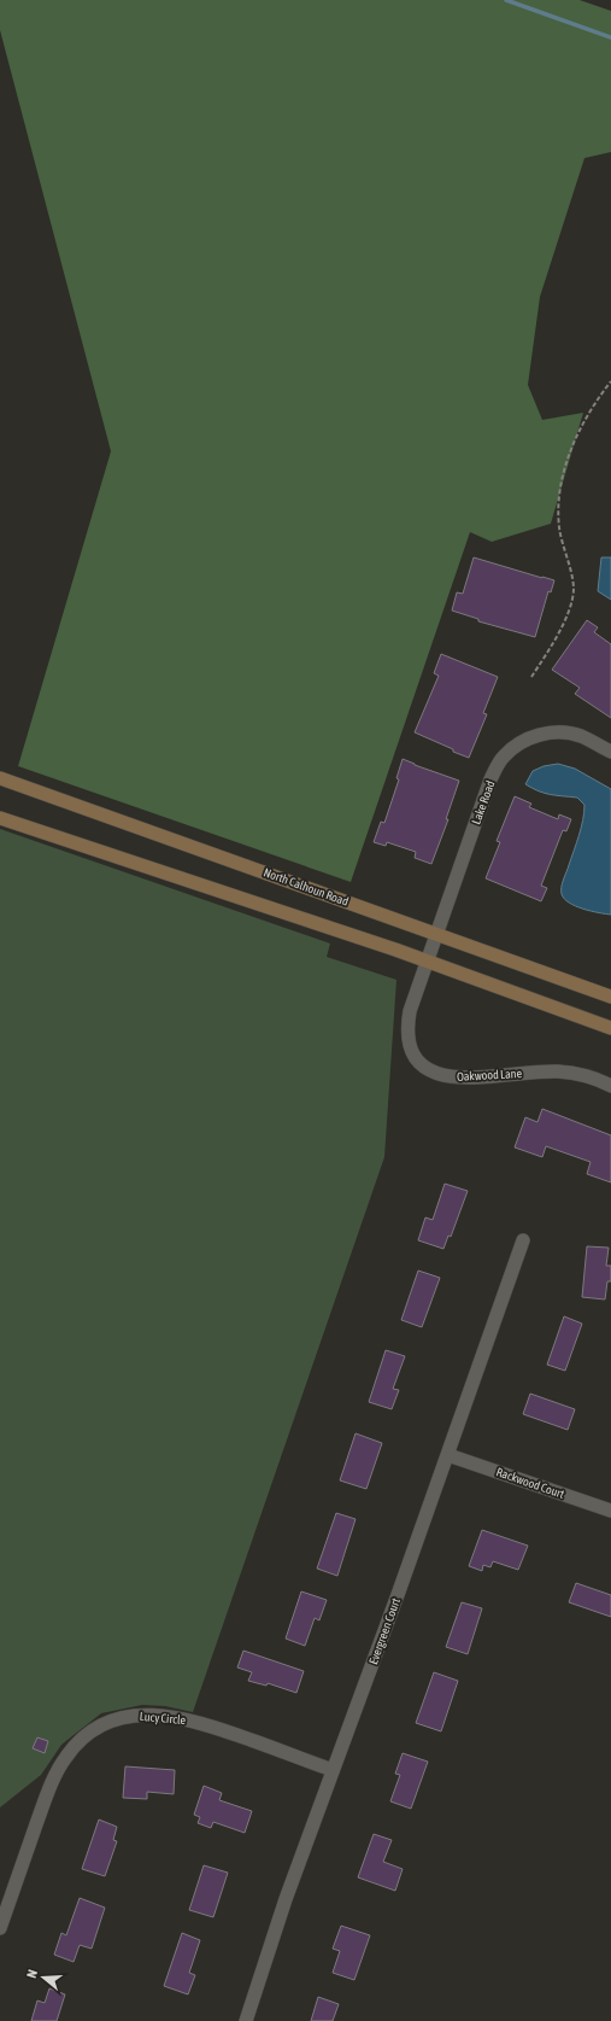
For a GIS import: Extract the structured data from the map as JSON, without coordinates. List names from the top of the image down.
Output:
{
  "streets": {
    "main road": ["North Calhoun Road"],
    "street": [
      "Lake Road",
      "Oakwood Lane",
      "Rackwood Court",
      "Evergreen Court",
      "Lucy Circle"
    ]
  },
  "crossings": [
    ["Lake Road", "North Calhoun Road"],
    ["Lake Road", "Oakwood Lane"],
    ["Rackwood Court", "Evergreen Court"],
    ["Evergreen Court", "Lucy Circle"]
  ],
  "north": "left"
}
